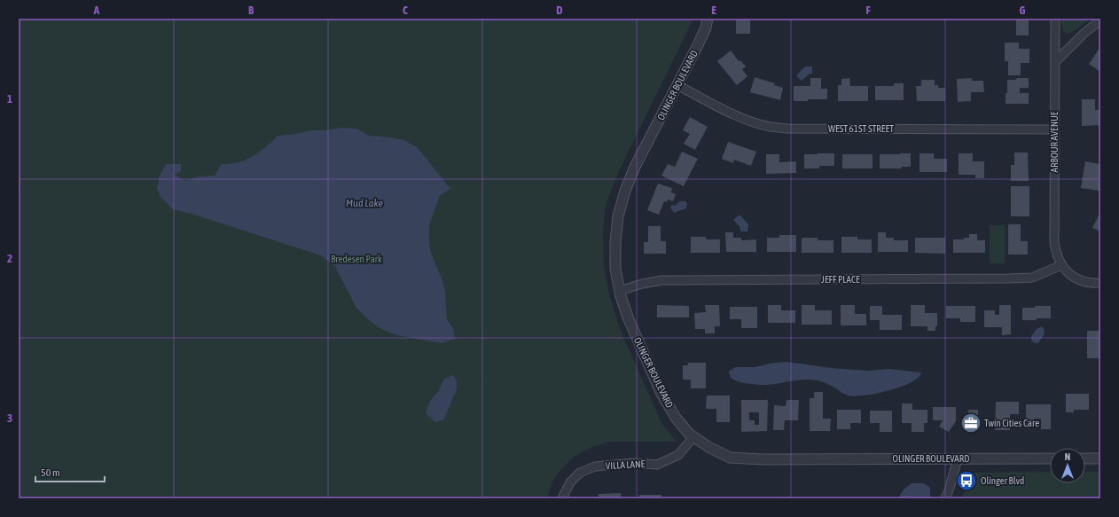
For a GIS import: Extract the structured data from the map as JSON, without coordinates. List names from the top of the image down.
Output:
{
  "streets": {
    "street": [
      "OLINGER BOULEVARD",
      "WEST 61ST STREET",
      "ARBOUR AVENUE",
      "JEFF PLACE",
      "VILLA LANE"
    ]
  },
  "crossings": [
    ["OLINGER BOULEVARD", "WEST 61ST STREET"],
    ["OLINGER BOULEVARD", "JEFF PLACE"],
    ["OLINGER BOULEVARD", "VILLA LANE"],
    ["WEST 61ST STREET", "ARBOUR AVENUE"],
    ["ARBOUR AVENUE", "JEFF PLACE"]
  ],
  "water": ["Mud Lake"],
  "parks": ["Bredesen Park"],
  "places": {
    "office": ["Twin Cities Care"],
    "bus stop": ["Olinger Blvd"]
  },
  "scale_bar": "50 m",
  "north": "top",
  "grid": {
    "columns": [
      "A",
      "B",
      "C",
      "D",
      "E",
      "F",
      "G"
    ],
    "rows": ["1", "2", "3"]
  }
}
